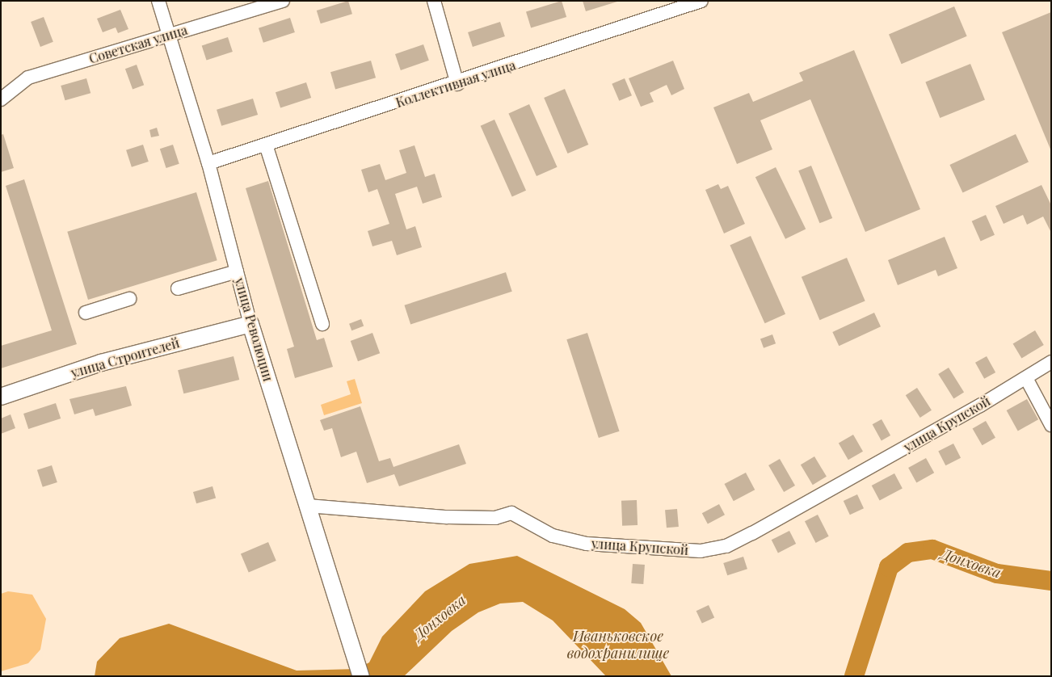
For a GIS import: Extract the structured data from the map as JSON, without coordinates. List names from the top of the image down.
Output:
{
  "streets": {
    "main road": ["улица Революции", "улица Строителей"],
    "street": ["Советская улица", "Коллективная улица", "улица Крупской"]
  },
  "crossings": [
    ["Советская улица", "улица Революции"],
    ["Коллективная улица", "улица Революции"],
    ["улица Революции", "улица Строителей"],
    ["улица Революции", "улица Крупской"]
  ],
  "water": ["Донховка", "Иваньковское водохранилище"]
}
